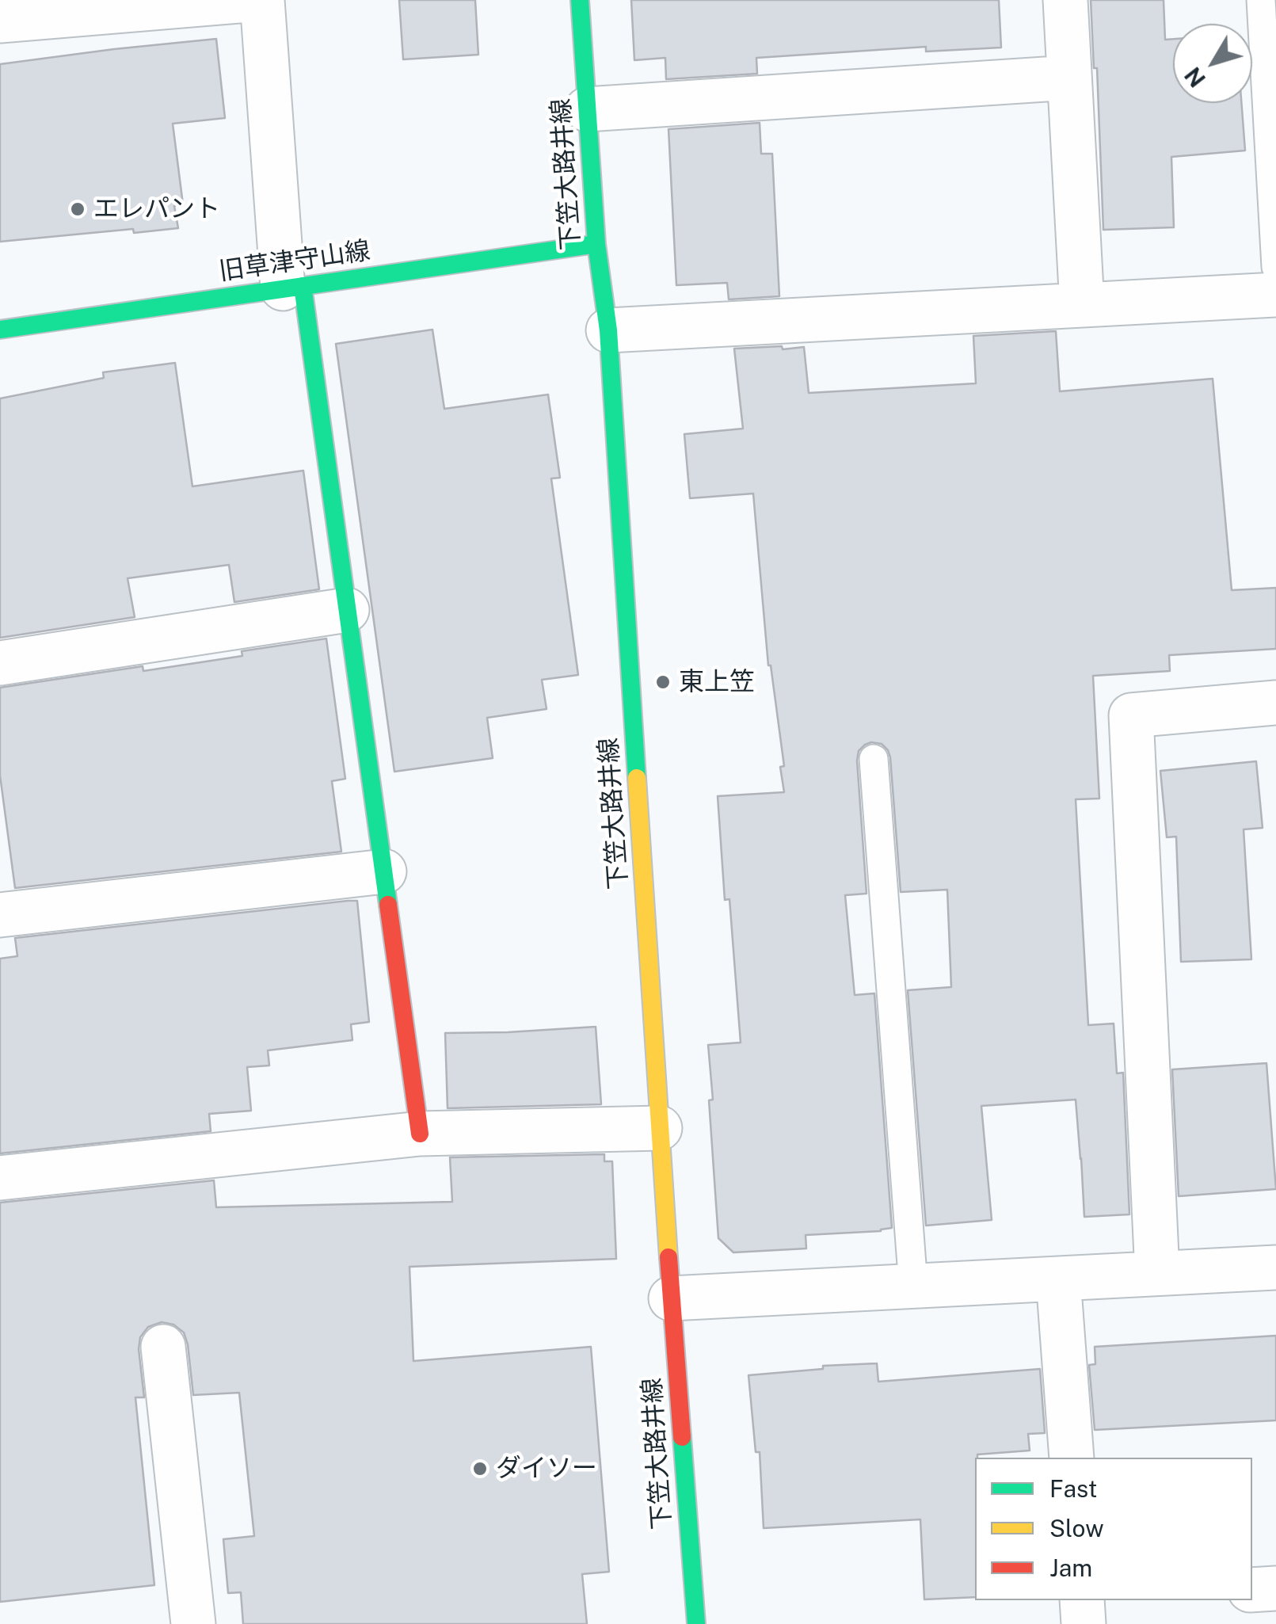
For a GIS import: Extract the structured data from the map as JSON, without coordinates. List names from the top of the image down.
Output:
{
  "streets": {
    "main road": ["下笠大路井線", "旧草津守山線"]
  },
  "crossings": [
    ["下笠大路井線", "旧草津守山線"]
  ],
  "places": ["エレパント", "東上笠", "ダイソー"],
  "legend": ["Fast", "Slow", "Jam"],
  "north": "bottom left"
}
